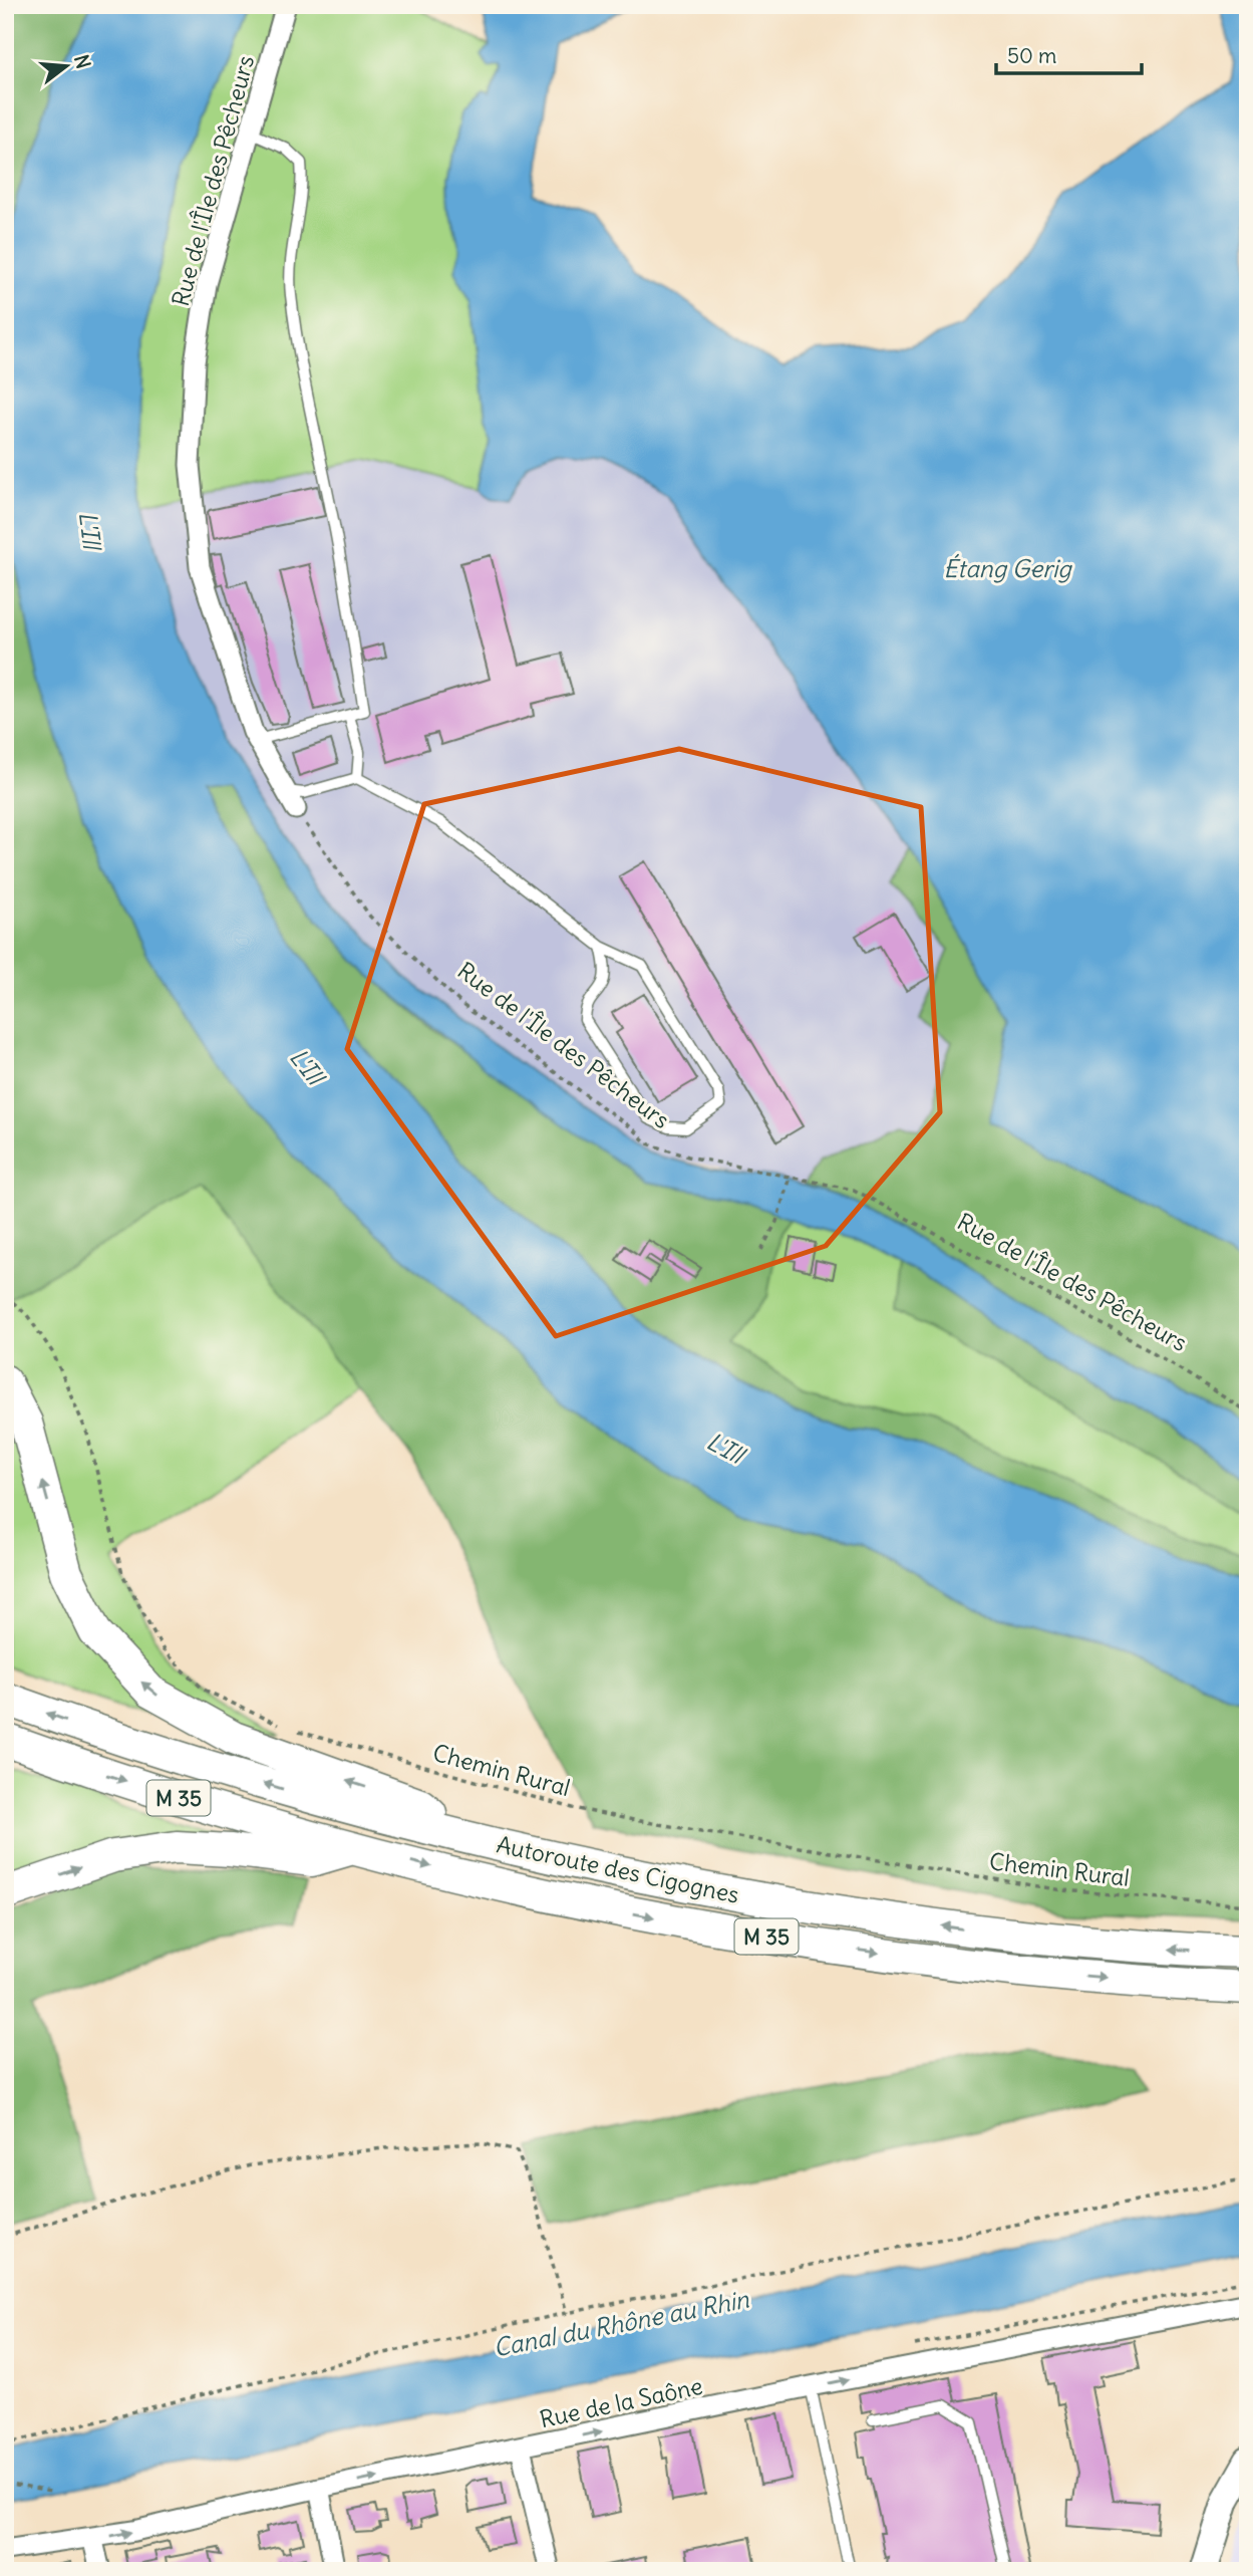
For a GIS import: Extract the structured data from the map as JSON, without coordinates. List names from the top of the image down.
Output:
{
  "streets": {
    "highway": ["M 35", "Autoroute des Cigognes"],
    "street": ["Rue de l'Île des Pêcheurs", "Rue de la Saône"],
    "path": ["Chemin Rural"]
  },
  "one_way": ["Rue de la Saône"],
  "water": ["L'Ill", "Étang Gerig", "Canal du Rhône au Rhin"],
  "scale_bar": "50 m",
  "north": "right"
}
